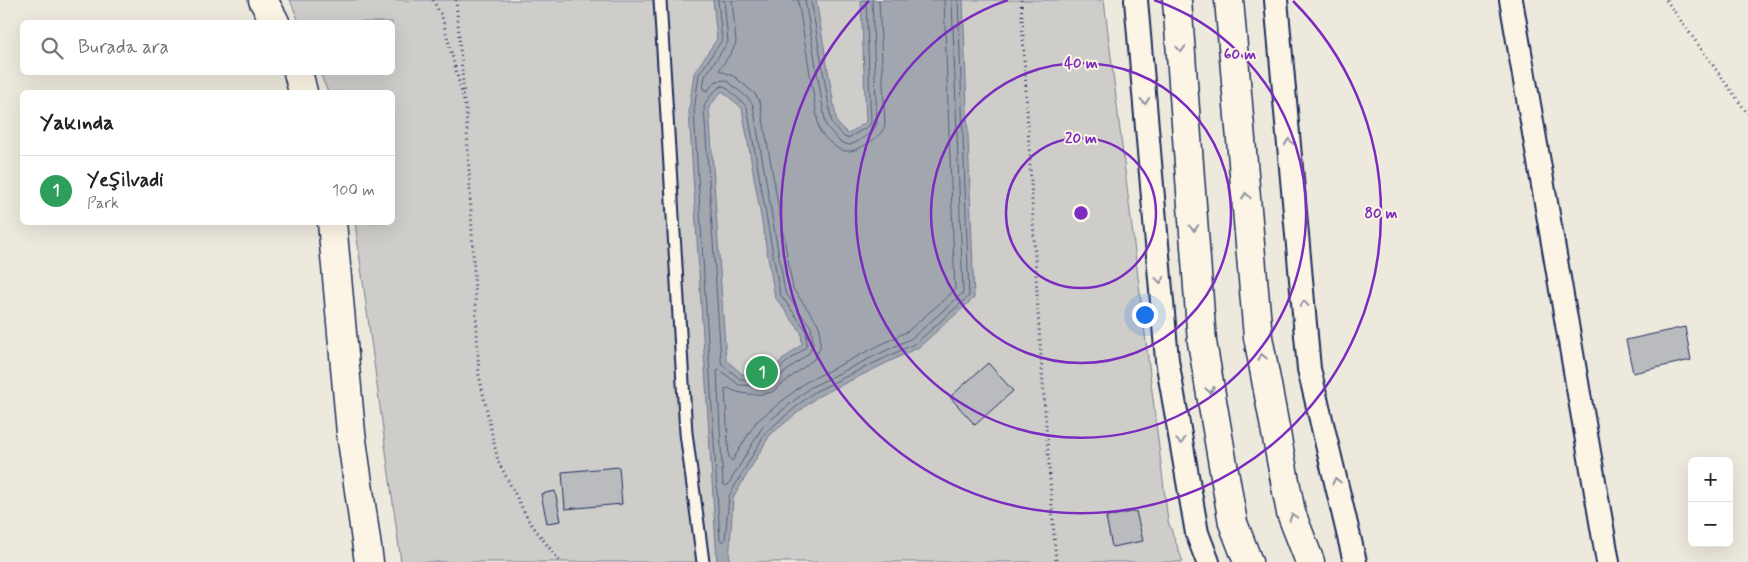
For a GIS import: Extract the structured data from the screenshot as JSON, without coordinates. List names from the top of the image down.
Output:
{
  "page": {
    "search": "Burada ara",
    "heading": "Yakında",
    "list": [
      {
        "mark": "1",
        "name": "Yeşilvadi",
        "note": "Park",
        "value": "100 m"
      }
    ],
    "pins": "1",
    "map_buttons": ["+", "−"]
  },
  "rings": [
    "60 m",
    "40 m",
    "20 m",
    "80 m"
  ]
}
